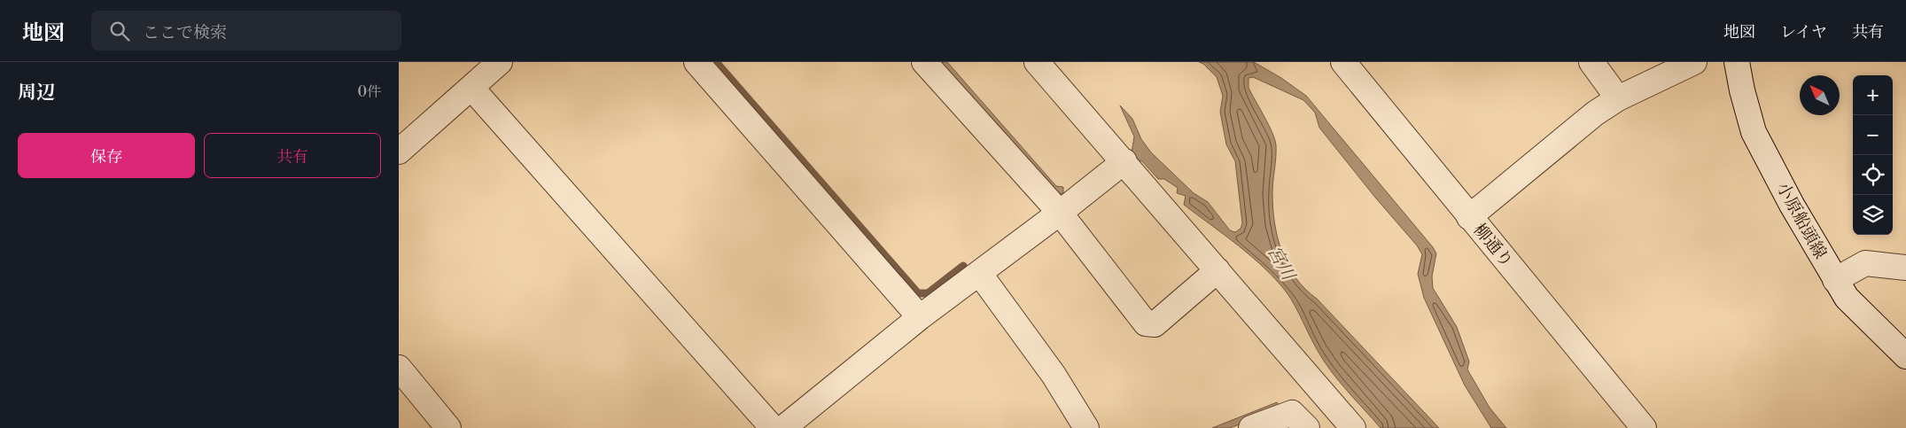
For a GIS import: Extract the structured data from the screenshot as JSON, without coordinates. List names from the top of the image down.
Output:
{
  "streets": {
    "street": ["小原船頭線", "柳通り"]
  },
  "water": ["宮川"],
  "north": "top left",
  "page": {
    "header": "地図",
    "search": "ここで検索",
    "nav": ["地図", "レイヤ", "共有"],
    "heading": ["周辺", "0件"],
    "map_buttons": ["+", "−"],
    "buttons": ["保存", "共有"]
  }
}
